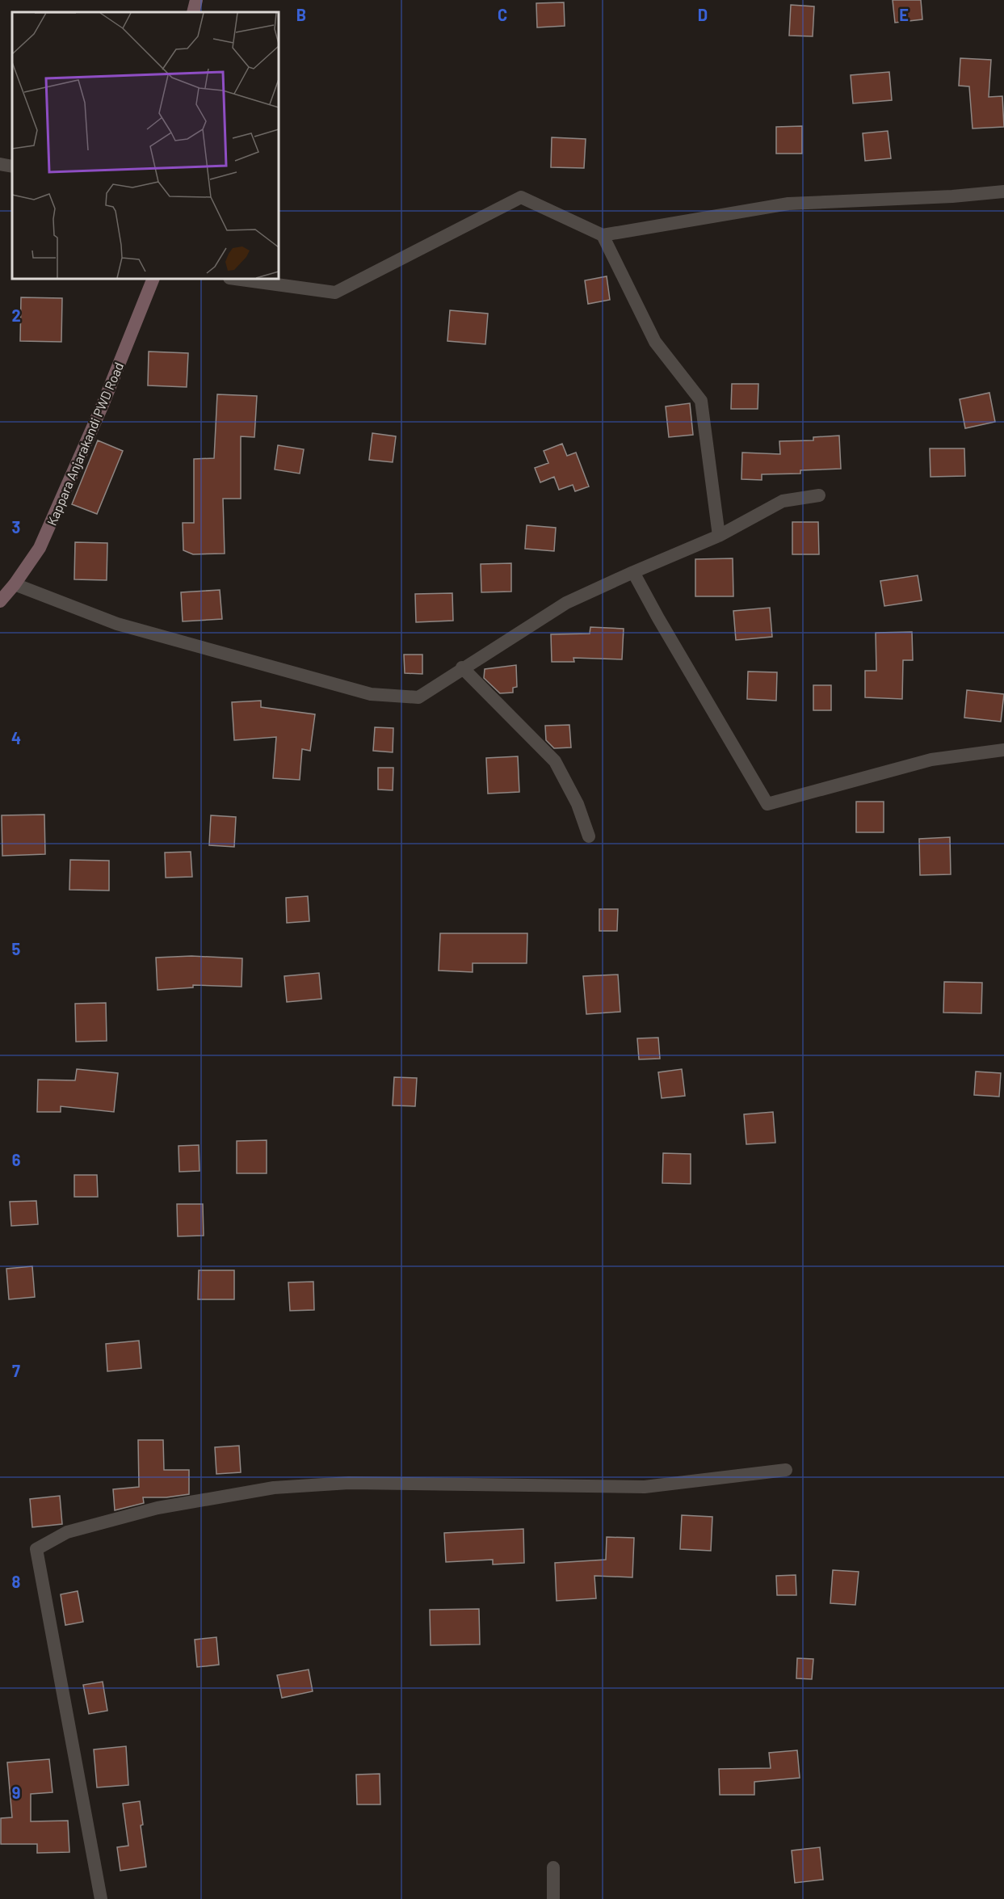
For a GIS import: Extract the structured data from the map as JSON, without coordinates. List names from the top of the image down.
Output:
{
  "streets": {
    "main road": ["Kappara Anjarakandi PWD Road"]
  },
  "grid": {
    "columns": [
      "B",
      "C",
      "D",
      "E"
    ],
    "rows": [
      "2",
      "3",
      "4",
      "5",
      "6",
      "7",
      "8",
      "9"
    ]
  }
}
